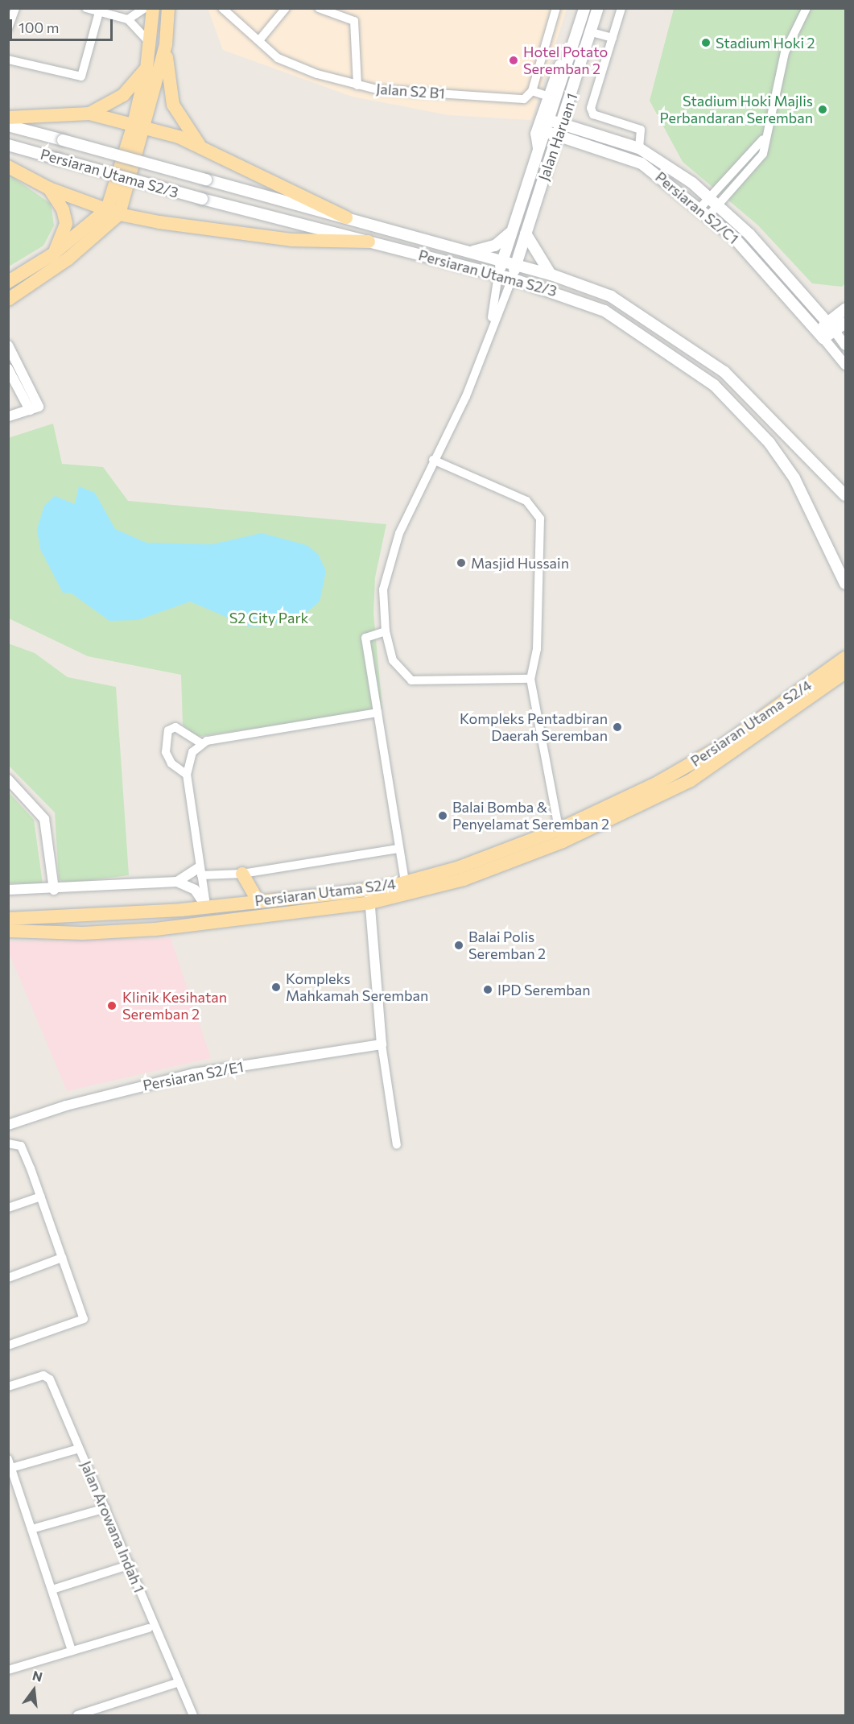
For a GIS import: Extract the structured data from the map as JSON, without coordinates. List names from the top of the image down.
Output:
{
  "streets": {
    "main road": [
      "Jalan Haruan 1",
      "Persiaran Utama S2/3",
      "Persiaran S2/C1",
      "Persiaran Utama S2/4"
    ],
    "street": ["Jalan S2 B1", "Persiaran S2/E1", "Jalan Arowana Indah 1"]
  },
  "crossings": [
    ["Jalan Haruan 1", "Persiaran Utama S2/3"],
    ["Jalan Haruan 1", "Persiaran S2/C1"]
  ],
  "parks": ["S2 City Park"],
  "places": [
    "Stadium Hoki 2",
    "Hotel Potato Seremban 2",
    "Stadium Hoki Majlis Perbandaran Seremban",
    "Masjid Hussain",
    "Kompleks Pentadbiran Daerah Seremban",
    "Balai Bomba & Penyelamat Seremban 2",
    "Balai Polis Seremban 2",
    "Kompleks Mahkamah Seremban",
    "IPD Seremban",
    "Klinik Kesihatan Seremban 2"
  ],
  "scale_bar": "100 m",
  "north": "top"
}
